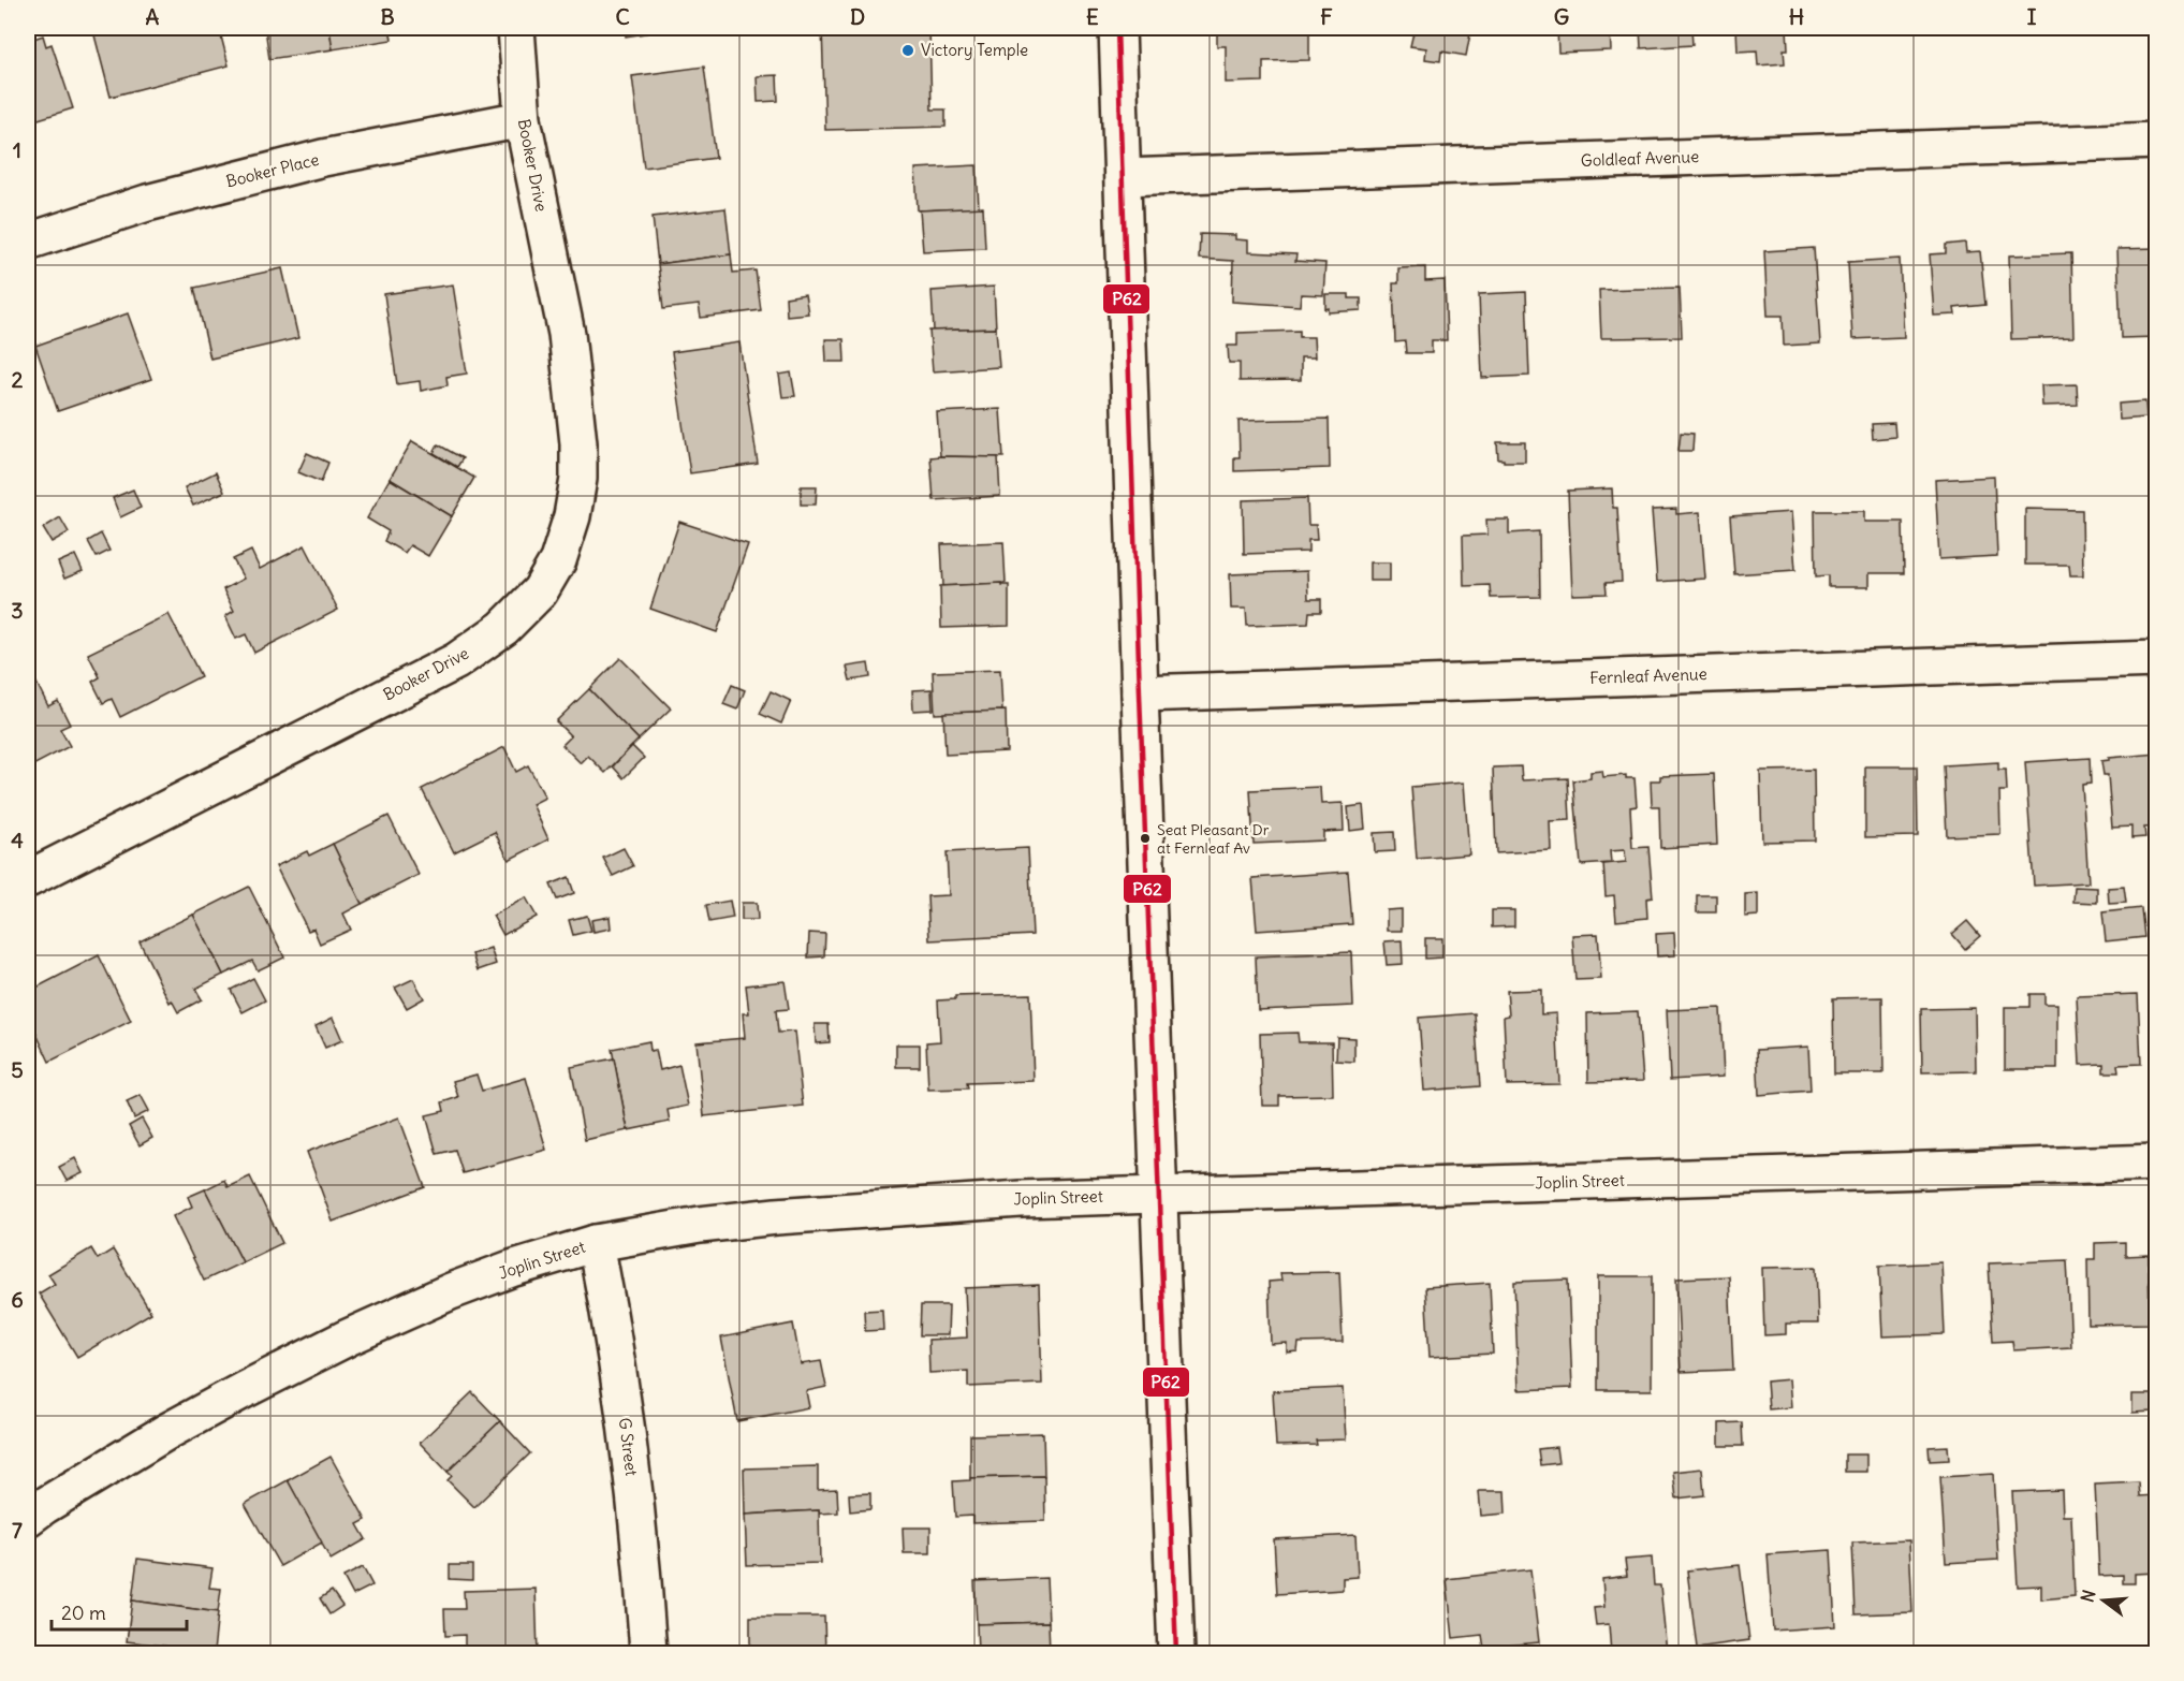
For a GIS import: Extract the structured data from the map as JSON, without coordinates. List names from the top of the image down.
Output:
{
  "streets": {
    "street": [
      "Goldleaf Avenue",
      "Booker Drive",
      "Booker Place",
      "Fernleaf Avenue",
      "Joplin Street",
      "G Street"
    ]
  },
  "crossings": [
    ["Booker Drive", "Booker Place"],
    ["Joplin Street", "G Street"]
  ],
  "places": ["Victory Temple", "Seat Pleasant Dr at Fernleaf Av"],
  "lines": ["transit line P62"],
  "scale_bar": "20 m",
  "north": "left",
  "grid": {
    "columns": [
      "A",
      "B",
      "C",
      "D",
      "E",
      "F",
      "G",
      "H",
      "I"
    ],
    "rows": [
      "1",
      "2",
      "3",
      "4",
      "5",
      "6",
      "7"
    ]
  }
}
